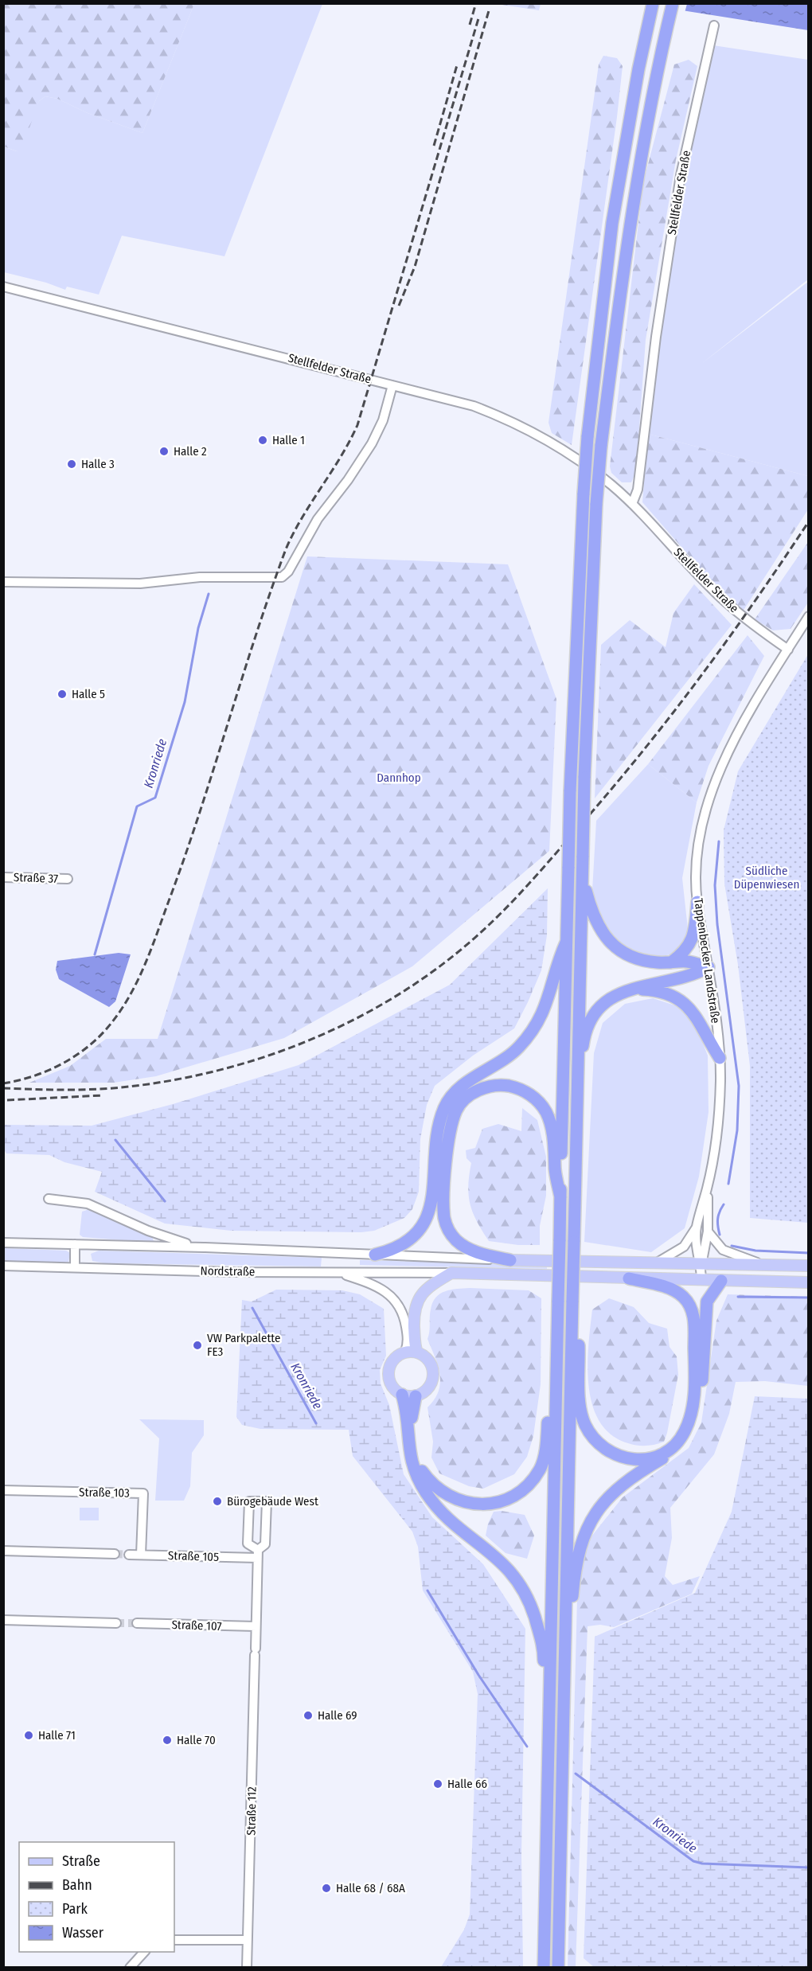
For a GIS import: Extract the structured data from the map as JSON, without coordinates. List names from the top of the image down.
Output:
{
  "streets": {
    "street": [
      "Stellfelder Straße",
      "Straße 37",
      "Tappenbecker Landstraße",
      "Nordstraße",
      "Straße 103",
      "Straße 105",
      "Straße 107",
      "Straße 112"
    ]
  },
  "crossings": [
    ["Stellfelder Straße", "Tappenbecker Landstraße"],
    ["Straße 103", "Straße 105"],
    ["Straße 105", "Straße 112"],
    ["Straße 107", "Straße 112"]
  ],
  "water": ["Kronriede"],
  "parks": ["Dannhop", "Südliche Düpenwiesen"],
  "places": [
    "Halle 1",
    "Halle 2",
    "Halle 3",
    "Halle 5",
    "VW Parkpalette FE3",
    "Bürogebäude West",
    "Halle 69",
    "Halle 71",
    "Halle 70",
    "Halle 66",
    "Halle 68 / 68A"
  ],
  "legend": [
    "Straße",
    "Bahn",
    "Park",
    "Wasser"
  ]
}
